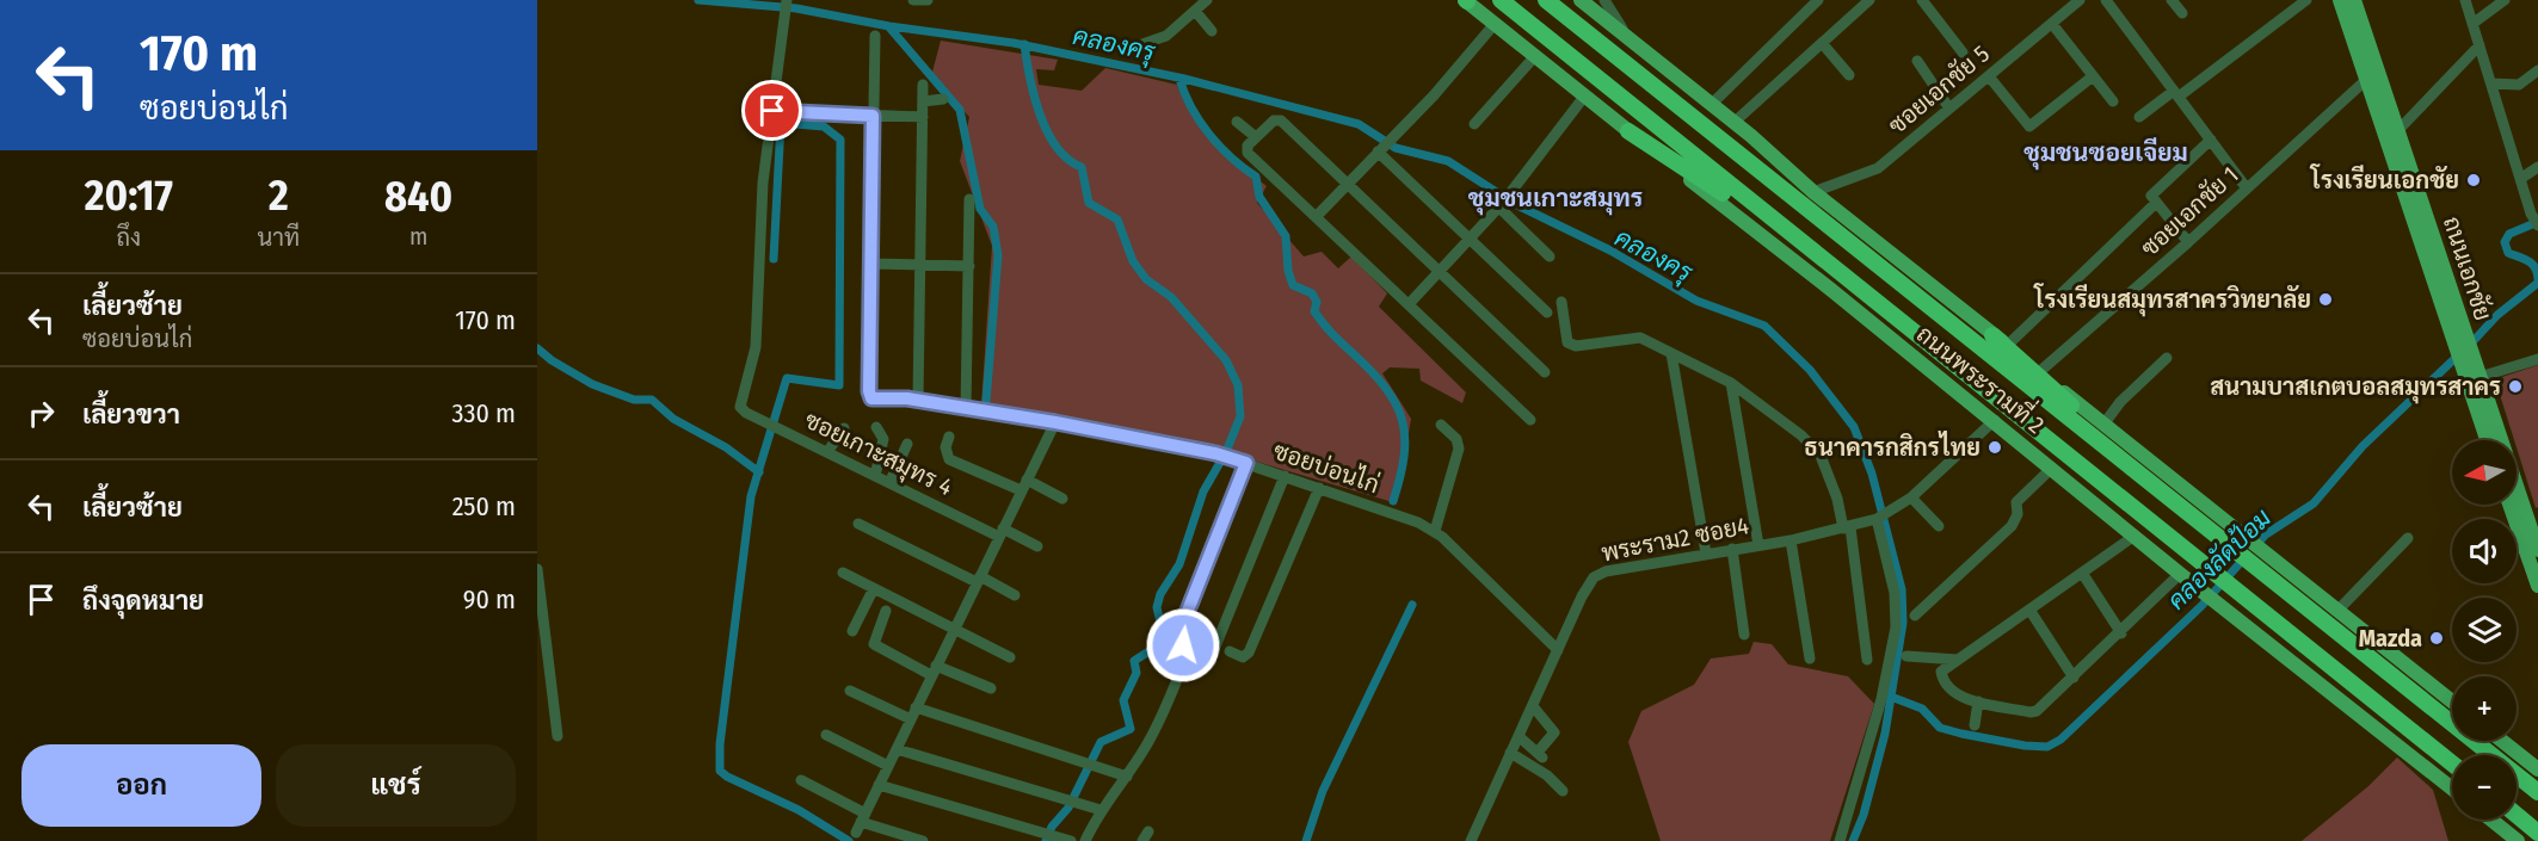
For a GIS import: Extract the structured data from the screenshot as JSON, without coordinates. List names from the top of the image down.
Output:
{
  "streets": {
    "highway": ["ถนนพระรามที่ 2"],
    "main road": ["ถนนเอกชัย"],
    "street": [
      "ซอยเอกชัย 5",
      "ซอยเอกชัย 1",
      "ซอยเกาะสมุทร 4",
      "ซอยบ่อนไก่",
      "พระราม2 ซอย4"
    ]
  },
  "crossings": [
    ["ซอยเอกชัย 5", "ถนนพระรามที่ 2"],
    ["ซอยเอกชัย 1", "ถนนเอกชัย"],
    ["ซอยเอกชัย 1", "ถนนพระรามที่ 2"],
    ["ซอยบ่อนไก่", "พระราม2 ซอย4"]
  ],
  "districts": ["ชุมชนซอยเจียม", "ชุมชนเกาะสมุทร"],
  "water": ["คลองครุ", "คลองลัดป้อม"],
  "places": [
    "โรงเรียนเอกชัย",
    "โรงเรียนสมุทรสาครวิทยาลัย",
    "สนามบาสเกตบอลสมุทรสาคร",
    "ธนาคารกสิกรไทย",
    "Mazda"
  ],
  "north": "left",
  "page": {
    "turn": ["170 m", "ซอยบ่อนไก่"],
    "eta": [
      "20:17",
      "ถึง",
      "2",
      "นาที",
      "840",
      "m"
    ],
    "list": [
      {
        "name": "เลี้ยวซ้าย",
        "note": "ซอยบ่อนไก่",
        "value": "170 m"
      },
      {
        "name": "เลี้ยวขวา",
        "value": "330 m"
      },
      {
        "name": "เลี้ยวซ้าย",
        "value": "250 m"
      },
      {
        "name": "ถึงจุดหมาย",
        "value": "90 m"
      }
    ],
    "map_buttons": ["+", "−"],
    "buttons": ["ออก", "แชร์"]
  }
}
